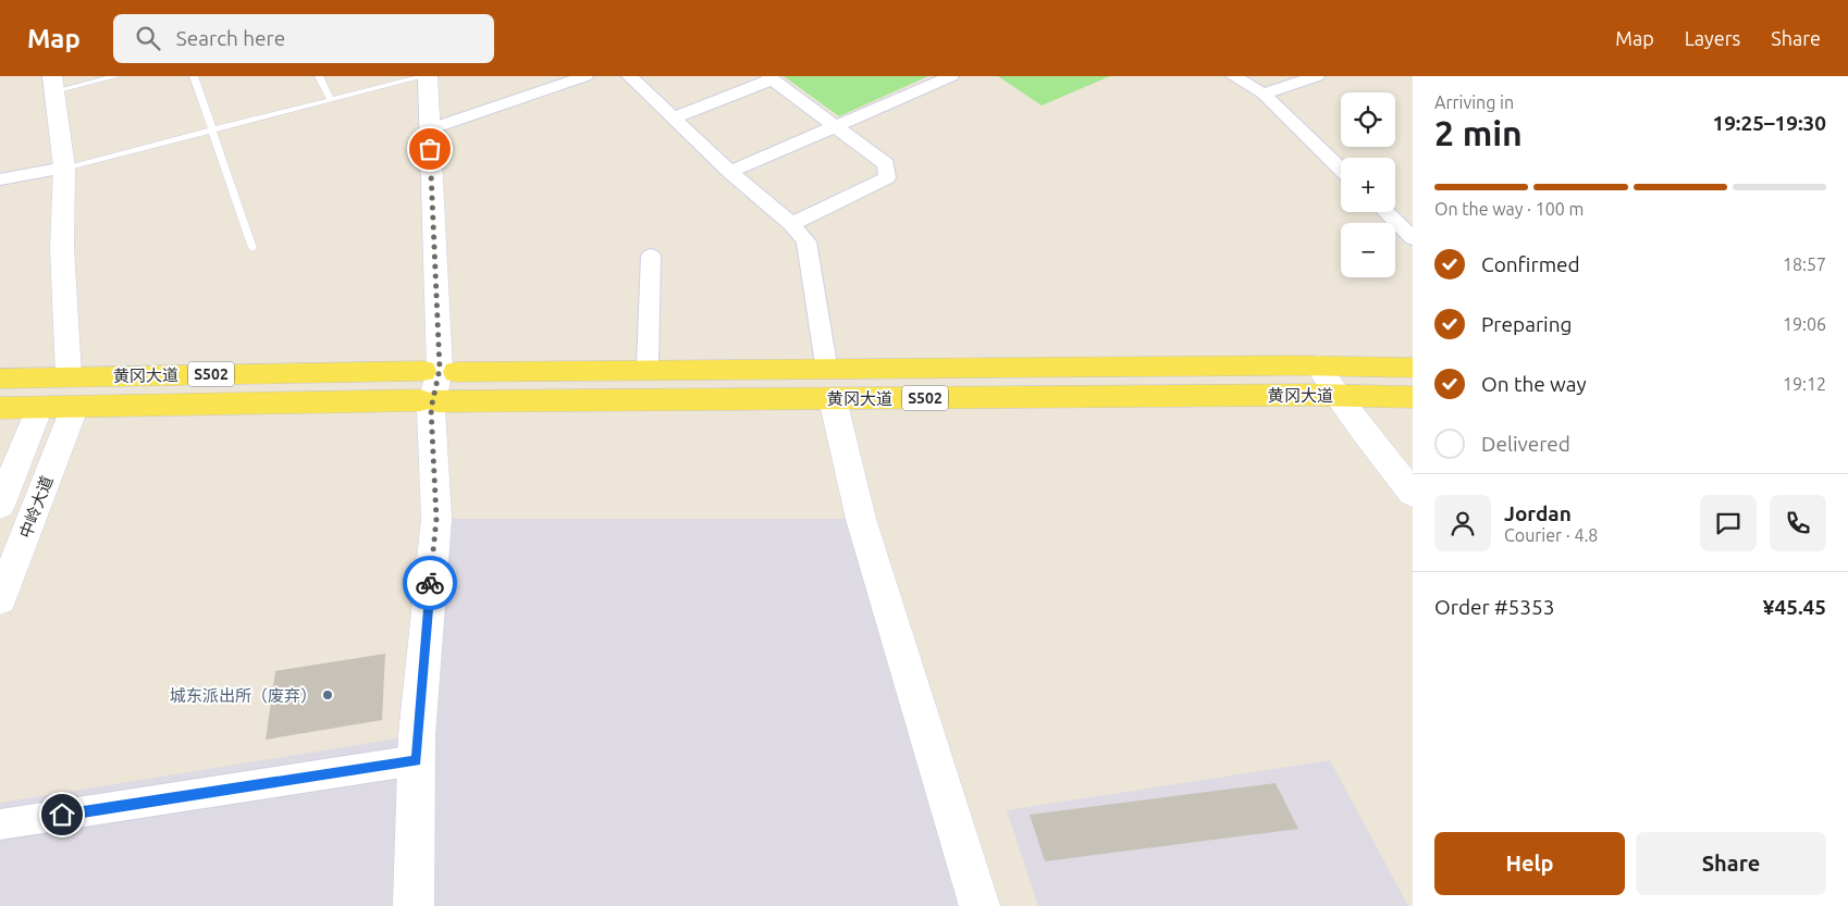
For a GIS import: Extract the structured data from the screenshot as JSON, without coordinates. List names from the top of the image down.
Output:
{
  "streets": {
    "main road": ["S502", "黄冈大道"],
    "street": ["中岭大道"]
  },
  "places": ["城东派出所（废弃）"],
  "page": {
    "header": "Map",
    "search": "Search here",
    "nav": ["Map", "Layers", "Share"],
    "heading": ["2 min", "Arriving in", "19:25–19:30"],
    "panel": [
      "Jordan",
      "Courier · 4.8",
      "Order #5353",
      "¥45.45"
    ],
    "map_buttons": ["+", "−"],
    "bar": "On the way · 100 m",
    "list": [
      ["Confirmed", "18:57"],
      ["Preparing", "19:06"],
      ["On the way", "19:12"],
      "Delivered"
    ],
    "buttons": ["Help", "Share"]
  }
}
